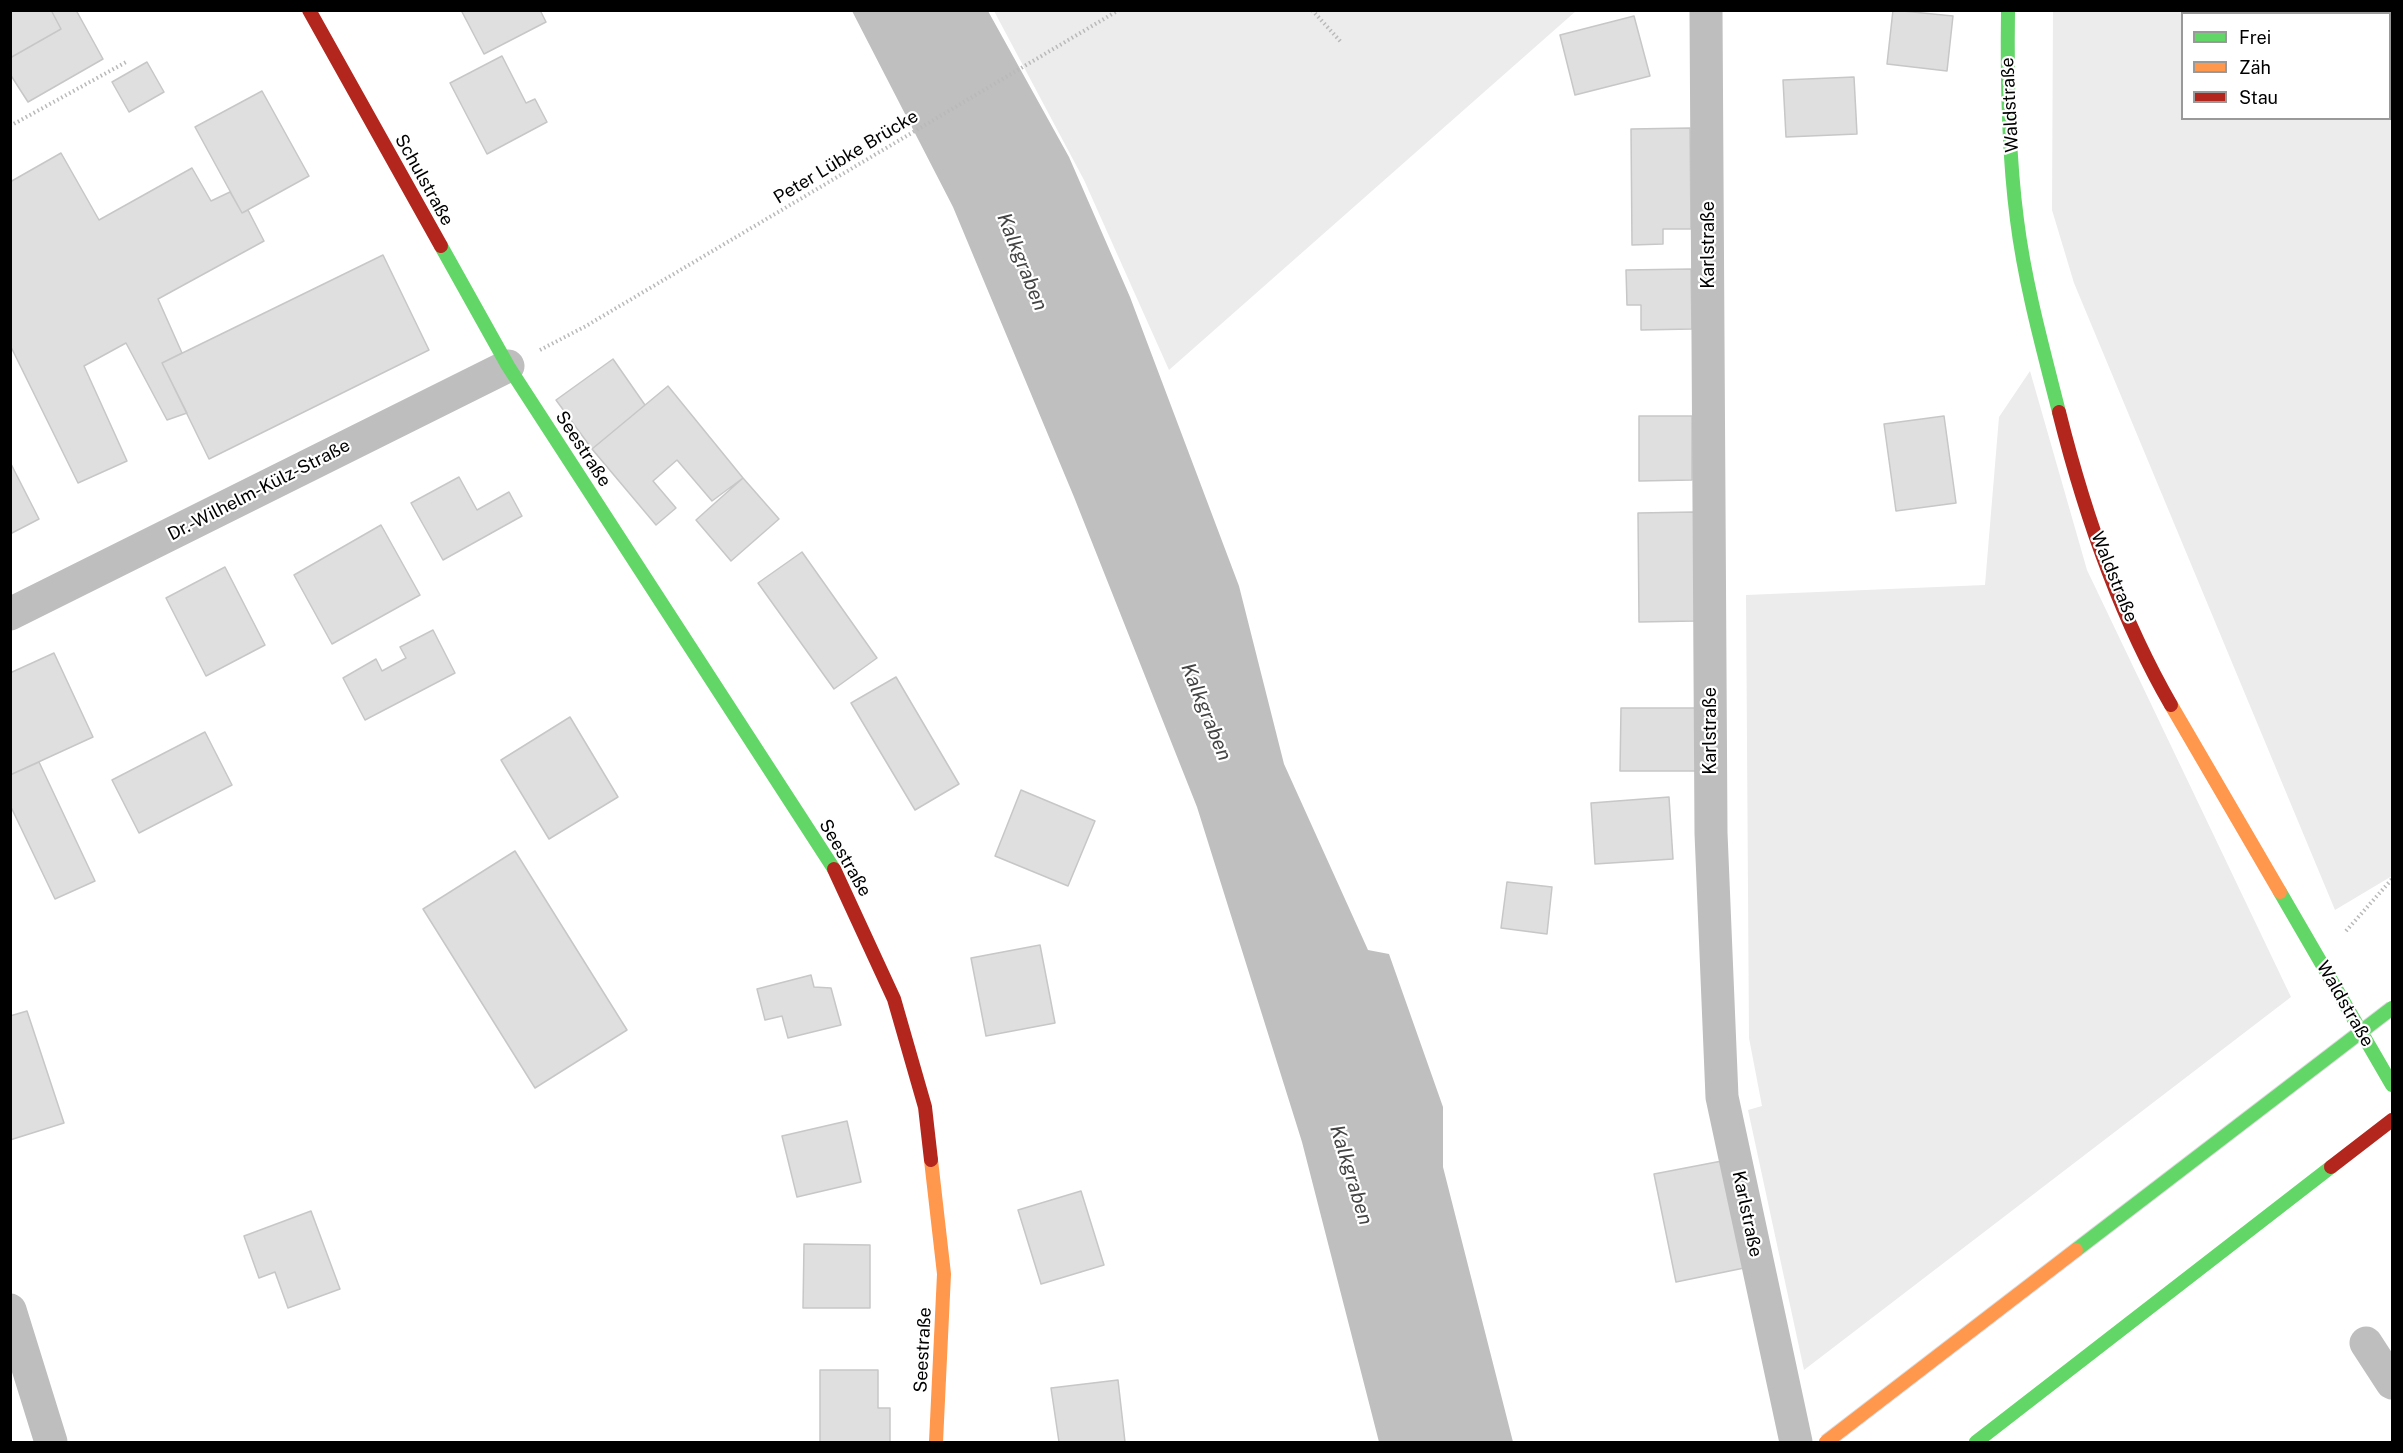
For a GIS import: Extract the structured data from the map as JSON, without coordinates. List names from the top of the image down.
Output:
{
  "streets": {
    "main road": ["Waldstraße", "Schulstraße", "Seestraße"],
    "street": ["Karlstraße", "Dr.-Wilhelm-Külz-Straße"],
    "path": ["Peter Lübke Brücke"]
  },
  "crossings": [
    ["Peter Lübke Brücke", "Schulstraße"],
    ["Peter Lübke Brücke", "Seestraße"],
    ["Peter Lübke Brücke", "Dr.-Wilhelm-Külz-Straße"],
    ["Schulstraße", "Seestraße"],
    ["Schulstraße", "Dr.-Wilhelm-Külz-Straße"],
    ["Seestraße", "Dr.-Wilhelm-Külz-Straße"]
  ],
  "water": ["Kalkgraben"],
  "legend": ["Frei", "Zäh", "Stau"]
}
